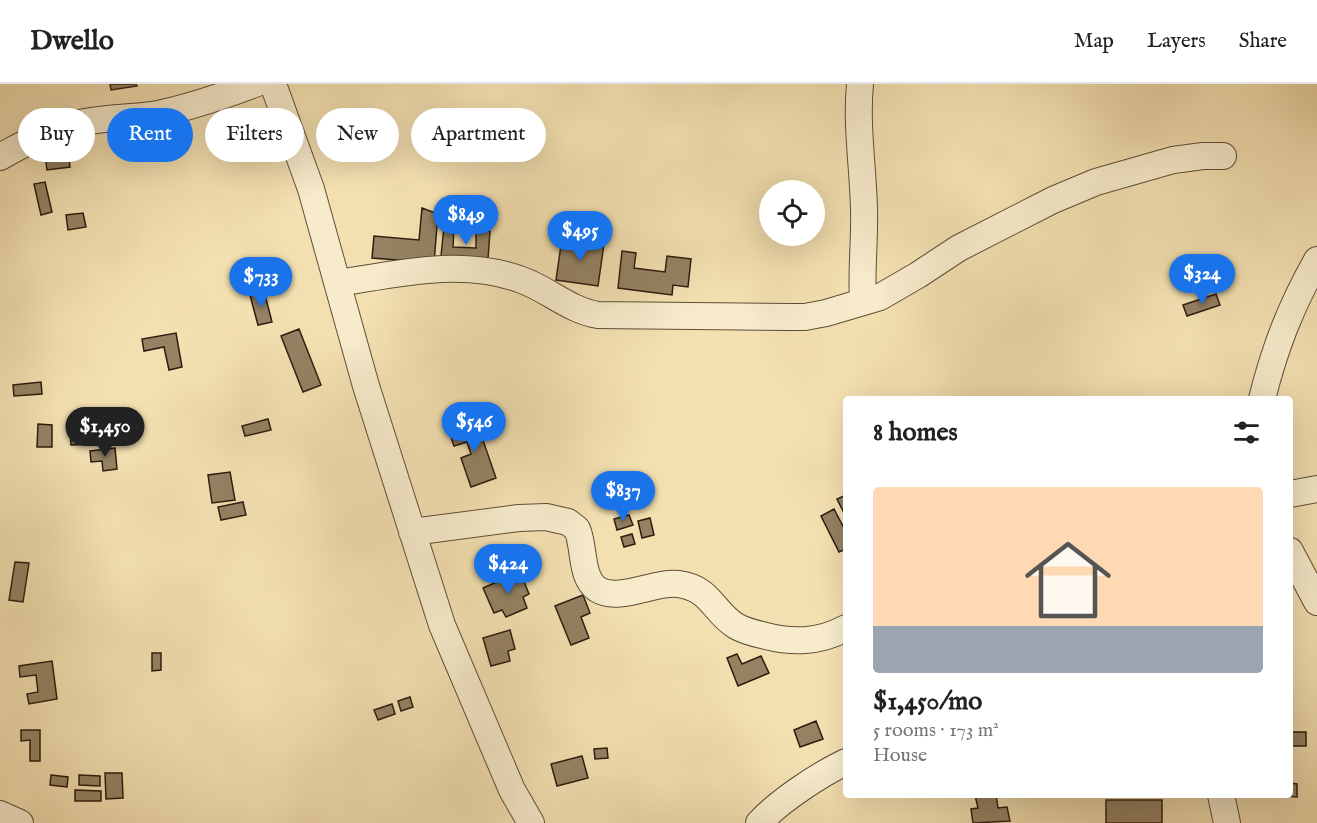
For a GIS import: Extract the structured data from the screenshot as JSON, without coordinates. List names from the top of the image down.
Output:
{
  "page": {
    "header": "Dwello",
    "nav": ["Map", "Layers", "Share"],
    "chip": [
      "Buy",
      "Rent",
      "Filters",
      "New",
      "Apartment"
    ],
    "price": [
      "$849",
      "$495",
      "$324",
      "$733",
      "$546",
      "$1,450",
      "$837",
      "$424"
    ],
    "heading": "8 homes",
    "list": [
      {
        "name": "$1,450/mo",
        "note": "5 rooms · 173 m² · House"
      }
    ]
  }
}
